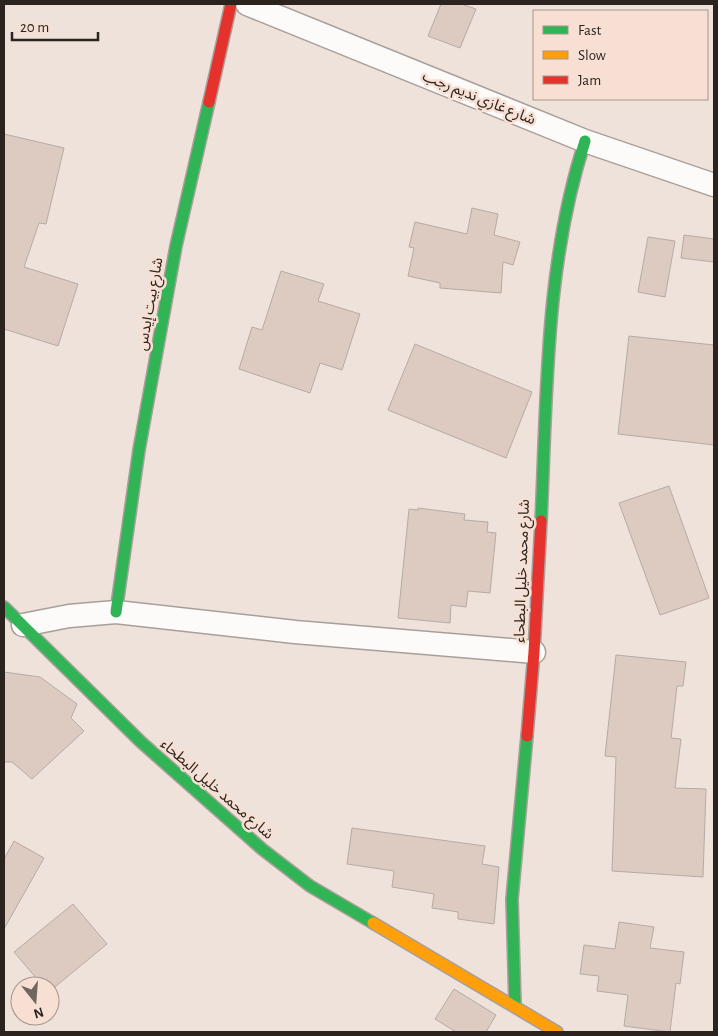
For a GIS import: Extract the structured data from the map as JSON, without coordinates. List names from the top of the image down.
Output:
{
  "streets": {
    "street": ["شارع غازي نديم رجب", "شارع بيت إيدس", "شارع محمد خليل البطحاء"]
  },
  "crossings": [
    ["شارع غازي نديم رجب", "شارع محمد خليل البطحاء"]
  ],
  "legend": ["Fast", "Slow", "Jam"],
  "scale_bar": "20 m",
  "north": "bottom"
}
